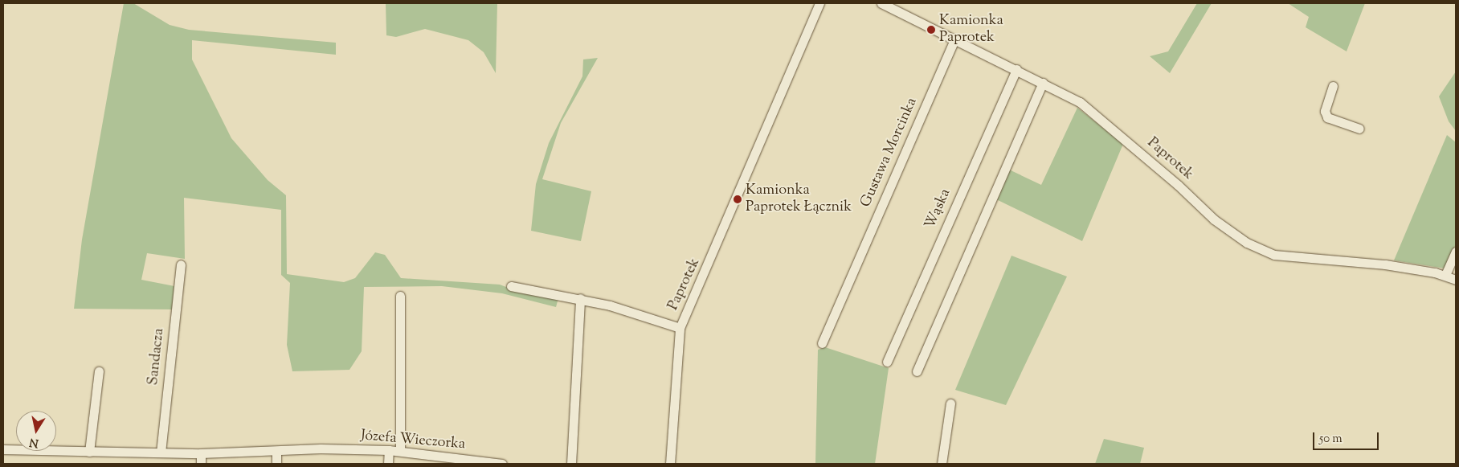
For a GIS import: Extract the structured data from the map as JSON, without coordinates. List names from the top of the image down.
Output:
{
  "streets": {
    "street": [
      "Gustawa Morcinka",
      "Paprotek",
      "Wąska",
      "Sandacza",
      "Józefa Wieczorka"
    ]
  },
  "crossings": [
    ["Gustawa Morcinka", "Paprotek"],
    ["Paprotek", "Wąska"]
  ],
  "places": ["Kamionka Paprotek", "Kamionka Paprotek Łącznik"],
  "scale_bar": "50 m",
  "north": "bottom"
}
